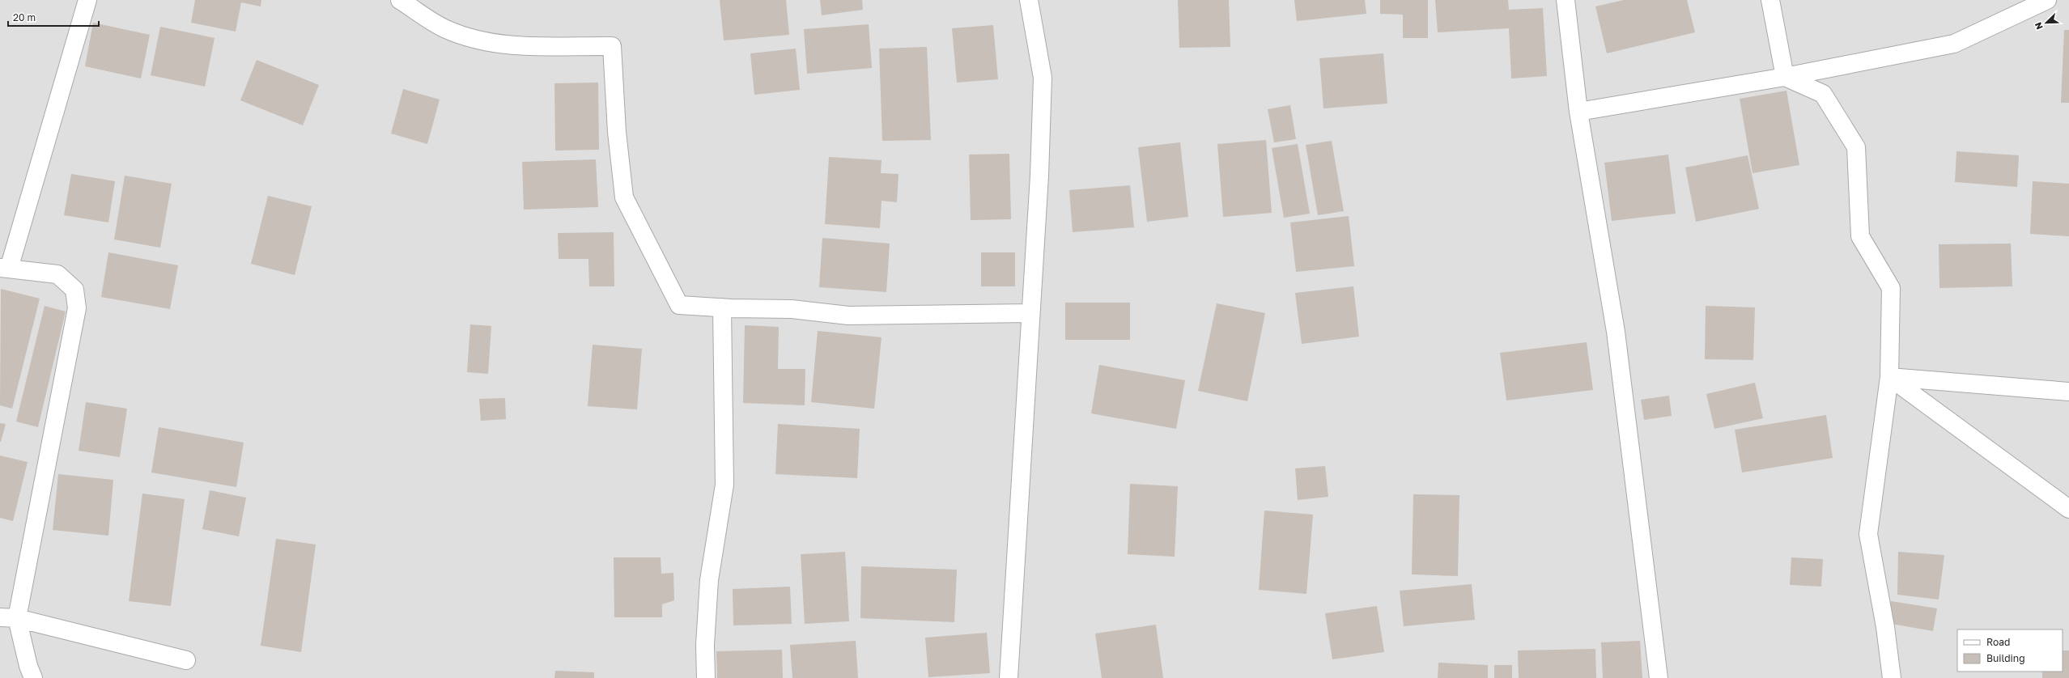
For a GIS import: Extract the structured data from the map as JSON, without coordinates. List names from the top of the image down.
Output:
{
  "legend": ["Road", "Building"],
  "scale_bar": "20 m",
  "north": "bottom left"
}
